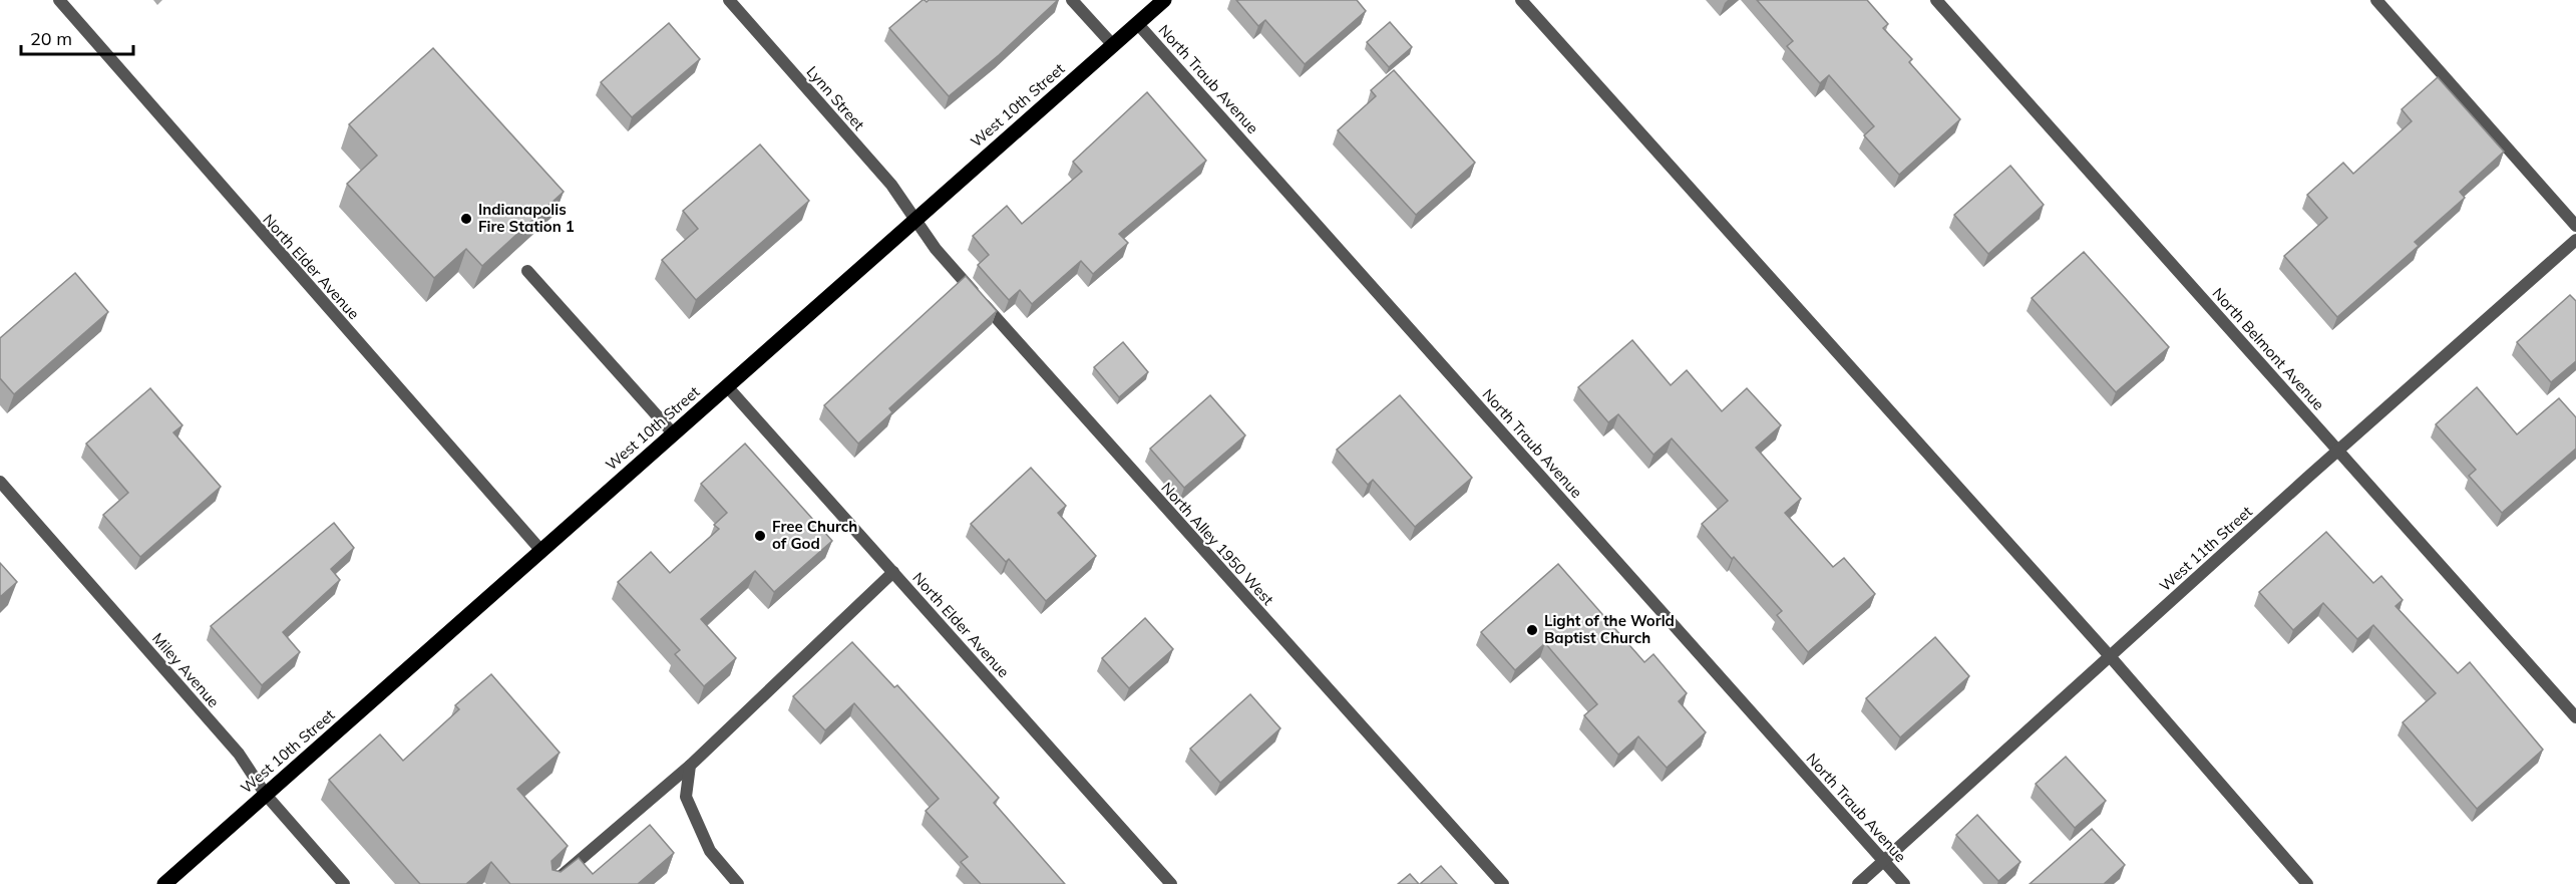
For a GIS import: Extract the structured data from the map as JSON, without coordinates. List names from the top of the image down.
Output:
{
  "streets": {
    "main road": ["West 10th Street"],
    "street": [
      "North Traub Avenue",
      "Lynn Street",
      "North Elder Avenue",
      "North Belmont Avenue",
      "North Alley 1950 West",
      "West 11th Street",
      "Miley Avenue"
    ]
  },
  "crossings": [
    ["North Traub Avenue", "West 10th Street"],
    ["North Traub Avenue", "West 11th Street"],
    ["Lynn Street", "West 10th Street"],
    ["Lynn Street", "North Alley 1950 West"],
    ["West 10th Street", "North Elder Avenue"],
    ["West 10th Street", "North Alley 1950 West"],
    ["West 10th Street", "Miley Avenue"],
    ["North Belmont Avenue", "West 11th Street"]
  ],
  "places": ["Indianapolis Fire Station 1", "Free Church of God", "Light of the World Baptist Church"],
  "scale_bar": "20 m"
}
